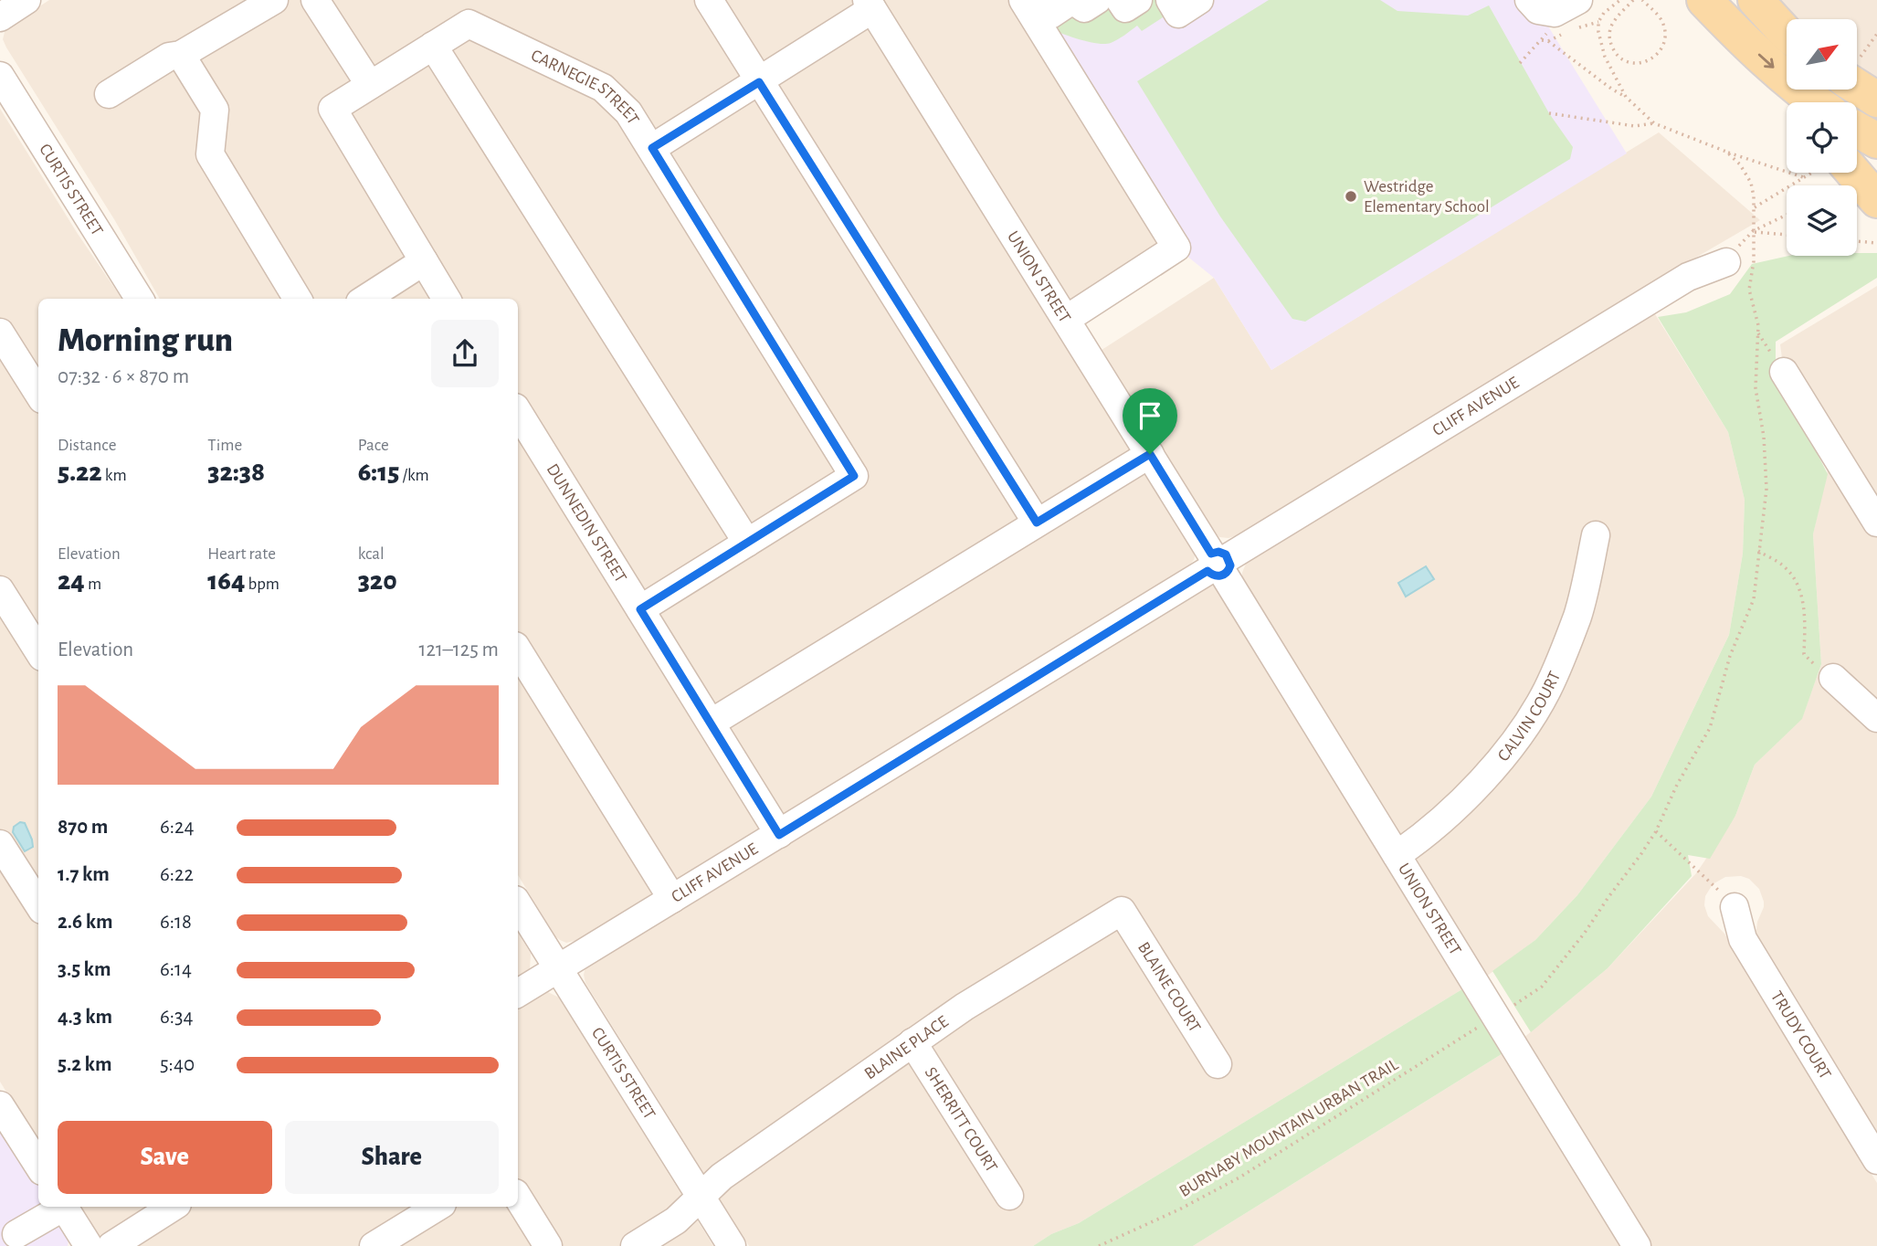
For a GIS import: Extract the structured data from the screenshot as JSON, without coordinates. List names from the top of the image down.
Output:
{
  "streets": {
    "street": [
      "CARNEGIE STREET",
      "CURTIS STREET",
      "UNION STREET",
      "CLIFF AVENUE",
      "DUNNEDIN STREET",
      "CALVIN COURT",
      "BLAINE COURT",
      "TRUDY COURT",
      "BLAINE PLACE",
      "SHERRITT COURT"
    ],
    "path": ["BURNABY MOUNTAIN URBAN TRAIL"]
  },
  "crossings": [
    ["CURTIS STREET", "CLIFF AVENUE"],
    ["CURTIS STREET", "BLAINE PLACE"],
    ["UNION STREET", "CLIFF AVENUE"],
    ["UNION STREET", "CALVIN COURT"],
    ["CLIFF AVENUE", "DUNNEDIN STREET"],
    ["BLAINE COURT", "BLAINE PLACE"],
    ["BLAINE PLACE", "SHERRITT COURT"]
  ],
  "places": ["Westridge Elementary School"],
  "north": "top right",
  "page": {
    "heading": ["Morning run", "07:32 · 6 × 870 m"],
    "stats": [
      ["Distance", "5.22 km"],
      ["Time", "32:38"],
      ["Pace", "6:15 /km"],
      ["Elevation", "24 m"],
      ["Heart rate", "164 bpm"],
      ["kcal", "320"]
    ],
    "chart": ["Elevation", "121–125 m"],
    "list": [
      {
        "name": "870 m",
        "note": "6:24"
      },
      {
        "name": "1.7 km",
        "note": "6:22"
      },
      {
        "name": "2.6 km",
        "note": "6:18"
      },
      {
        "name": "3.5 km",
        "note": "6:14"
      },
      {
        "name": "4.3 km",
        "note": "6:34"
      },
      {
        "name": "5.2 km",
        "note": "5:40"
      }
    ],
    "buttons": ["Save", "Share"]
  }
}
